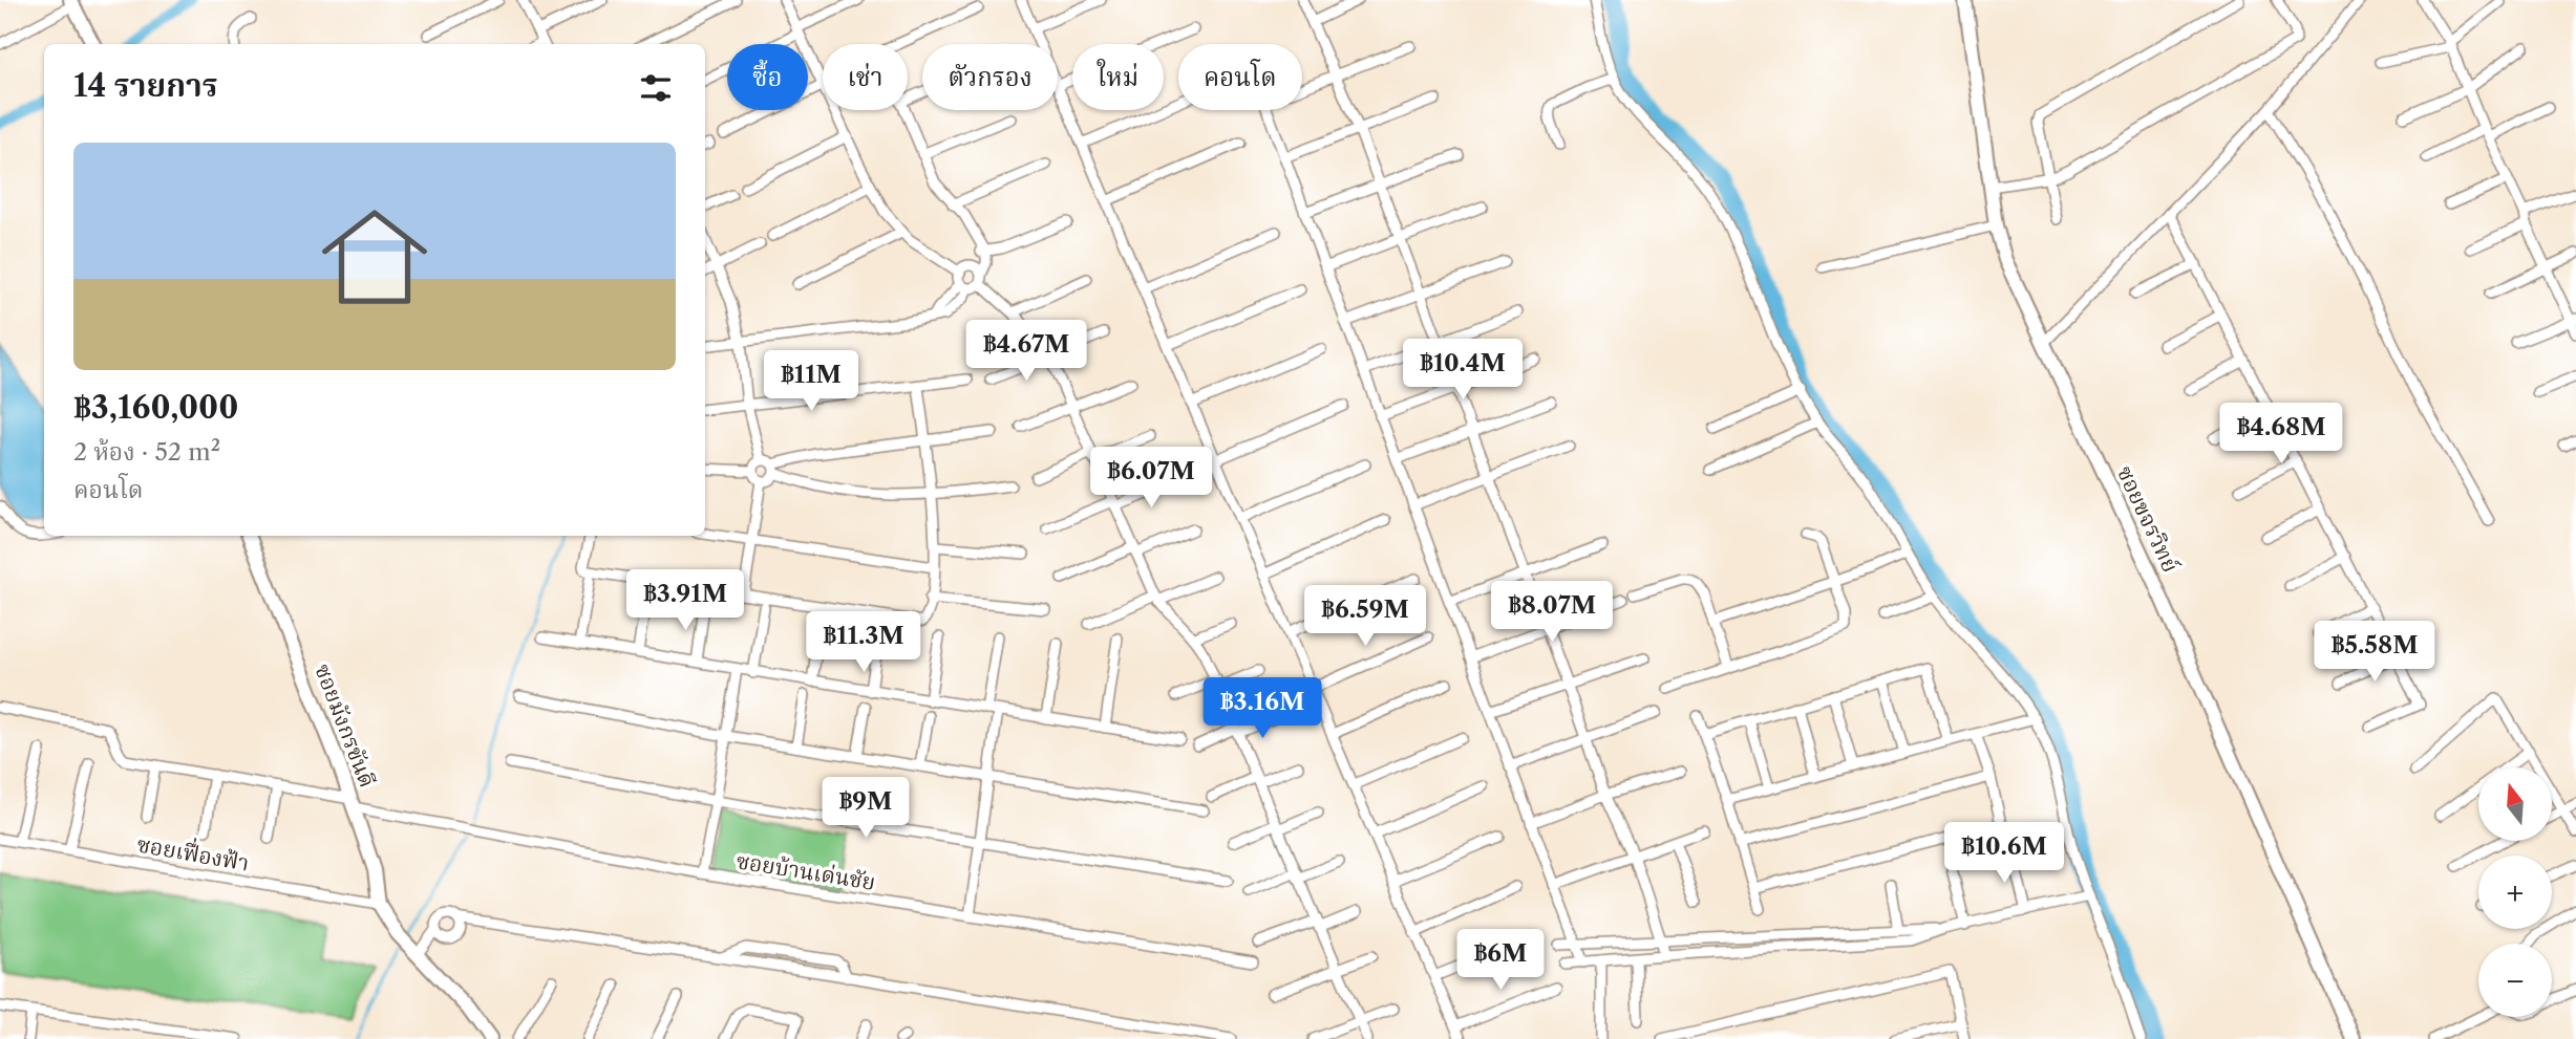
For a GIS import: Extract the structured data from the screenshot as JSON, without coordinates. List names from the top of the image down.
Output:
{
  "streets": {
    "street": [
      "ซอยขจรวิทย์",
      "ซอยมังกรขันดี",
      "ซอยเฟื่องฟ้า",
      "ซอยบ้านเด่นชัย"
    ]
  },
  "crossings": [
    ["ซอยมังกรขันดี", "ซอยเฟื่องฟ้า"],
    ["ซอยมังกรขันดี", "ซอยบ้านเด่นชัย"]
  ],
  "north": "top",
  "page": {
    "chip": [
      "ซื้อ",
      "เช่า",
      "ตัวกรอง",
      "ใหม่",
      "คอนโด"
    ],
    "heading": "14 รายการ",
    "list": [
      {
        "name": "฿3,160,000",
        "note": "2 ห้อง · 52 m² · คอนโด"
      }
    ],
    "price": [
      "฿4.67M",
      "฿10.4M",
      "฿11M",
      "฿4.68M",
      "฿6.07M",
      "฿3.91M",
      "฿8.07M",
      "฿6.59M",
      "฿11.3M",
      "฿5.58M",
      "฿3.16M",
      "฿9M",
      "฿10.6M",
      "฿6M"
    ],
    "map_buttons": ["+", "−"]
  }
}
